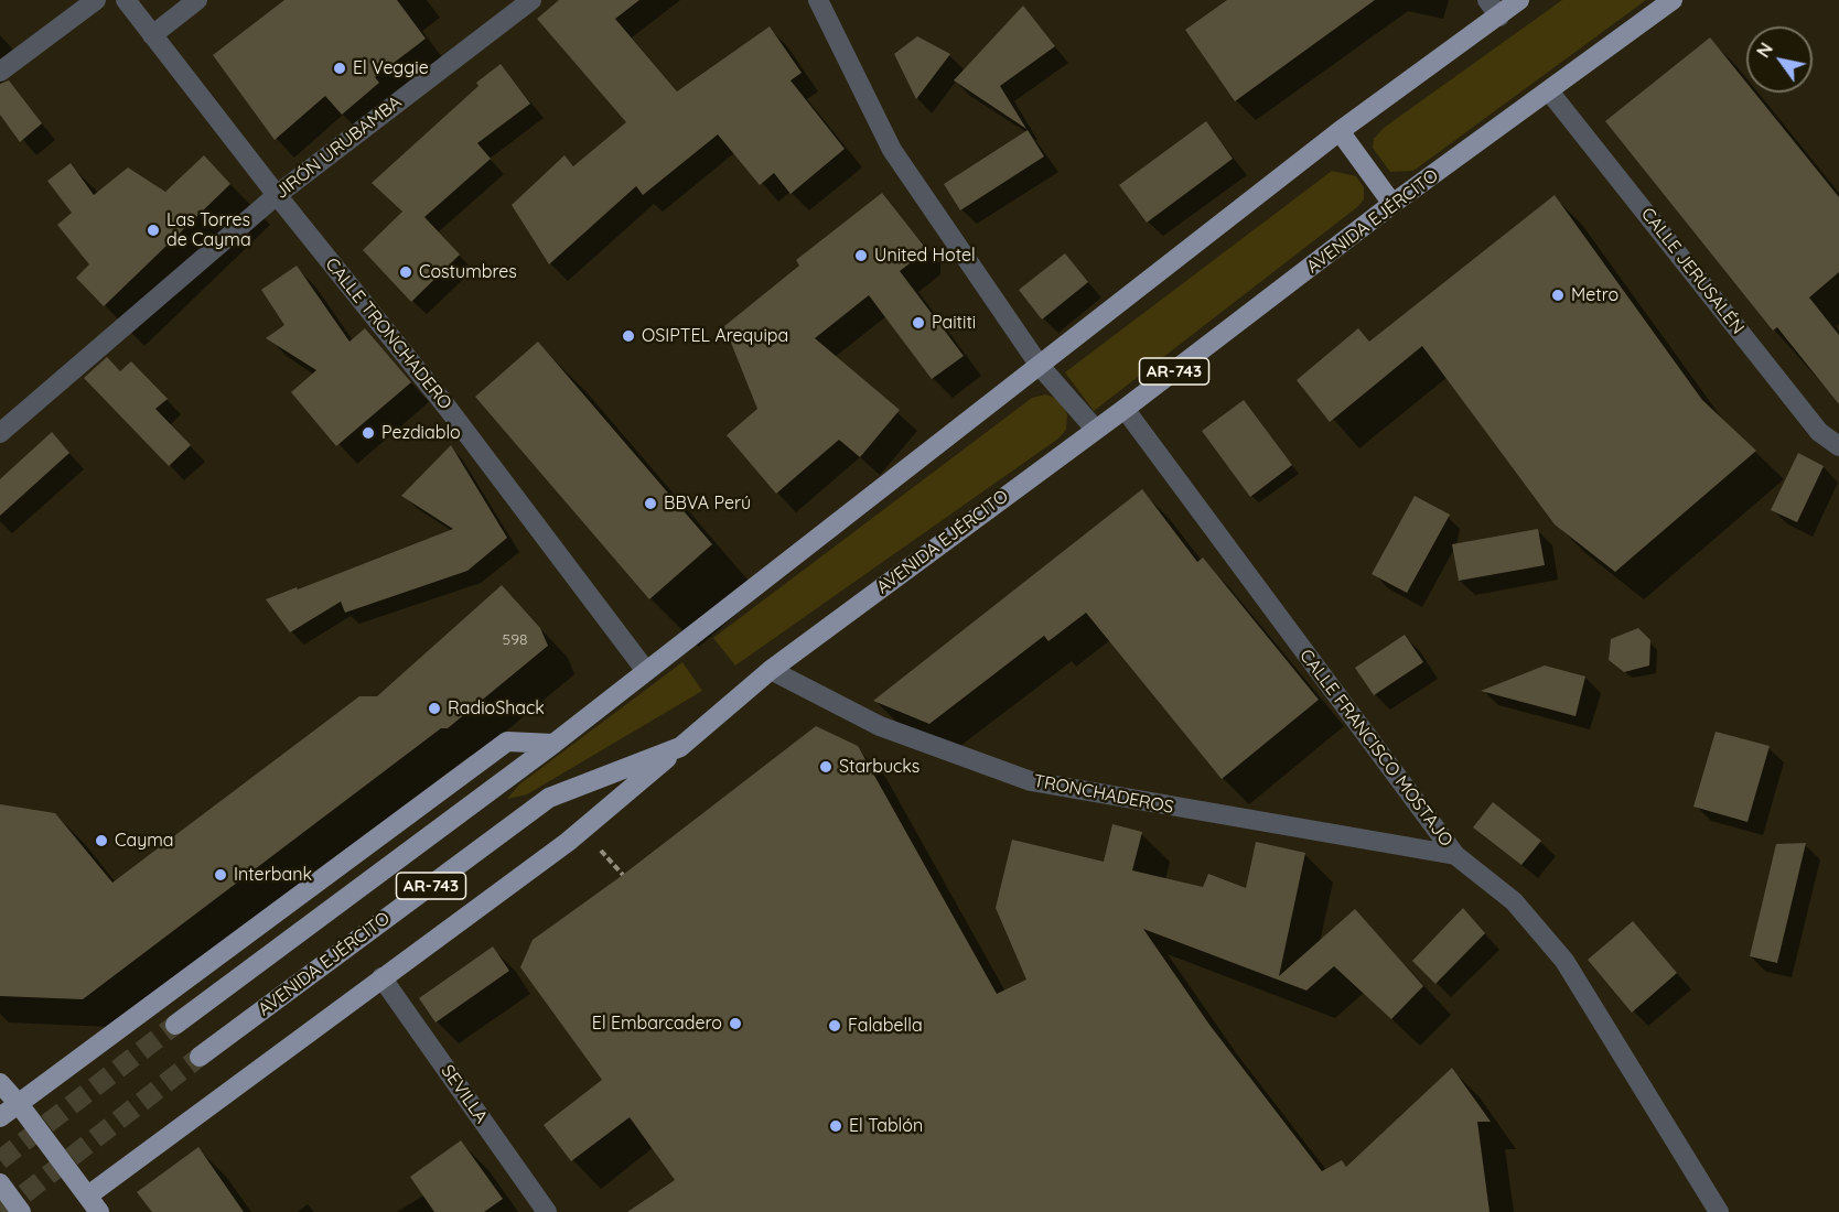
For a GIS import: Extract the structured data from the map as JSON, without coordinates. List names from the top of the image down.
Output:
{
  "streets": {
    "main road": ["AVENIDA EJÉRCITO", "AR-743"],
    "street": [
      "JIRÓN URUBAMBA",
      "CALLE JERUSALÉN",
      "CALLE TRONCHADERO",
      "CALLE FRANCISCO MOSTAJO",
      "TRONCHADEROS",
      "SEVILLA"
    ]
  },
  "crossings": [
    ["JIRÓN URUBAMBA", "CALLE TRONCHADERO"],
    ["AVENIDA EJÉRCITO", "CALLE JERUSALÉN"],
    ["AVENIDA EJÉRCITO", "CALLE FRANCISCO MOSTAJO"],
    ["AVENIDA EJÉRCITO", "TRONCHADEROS"],
    ["CALLE TRONCHADERO", "AR-743"],
    ["CALLE FRANCISCO MOSTAJO", "TRONCHADEROS"]
  ],
  "places": [
    "El Veggie",
    "Las Torres de Cayma",
    "United Hotel",
    "Costumbres",
    "Metro",
    "Paititi",
    "OSIPTEL Arequipa",
    "Pezdiablo",
    "BBVA Perú",
    "RadioShack",
    "Starbucks",
    "Cayma",
    "Interbank",
    "El Embarcadero",
    "Falabella",
    "El Tablón"
  ],
  "house_numbers": ["598"],
  "north": "top left"
}
